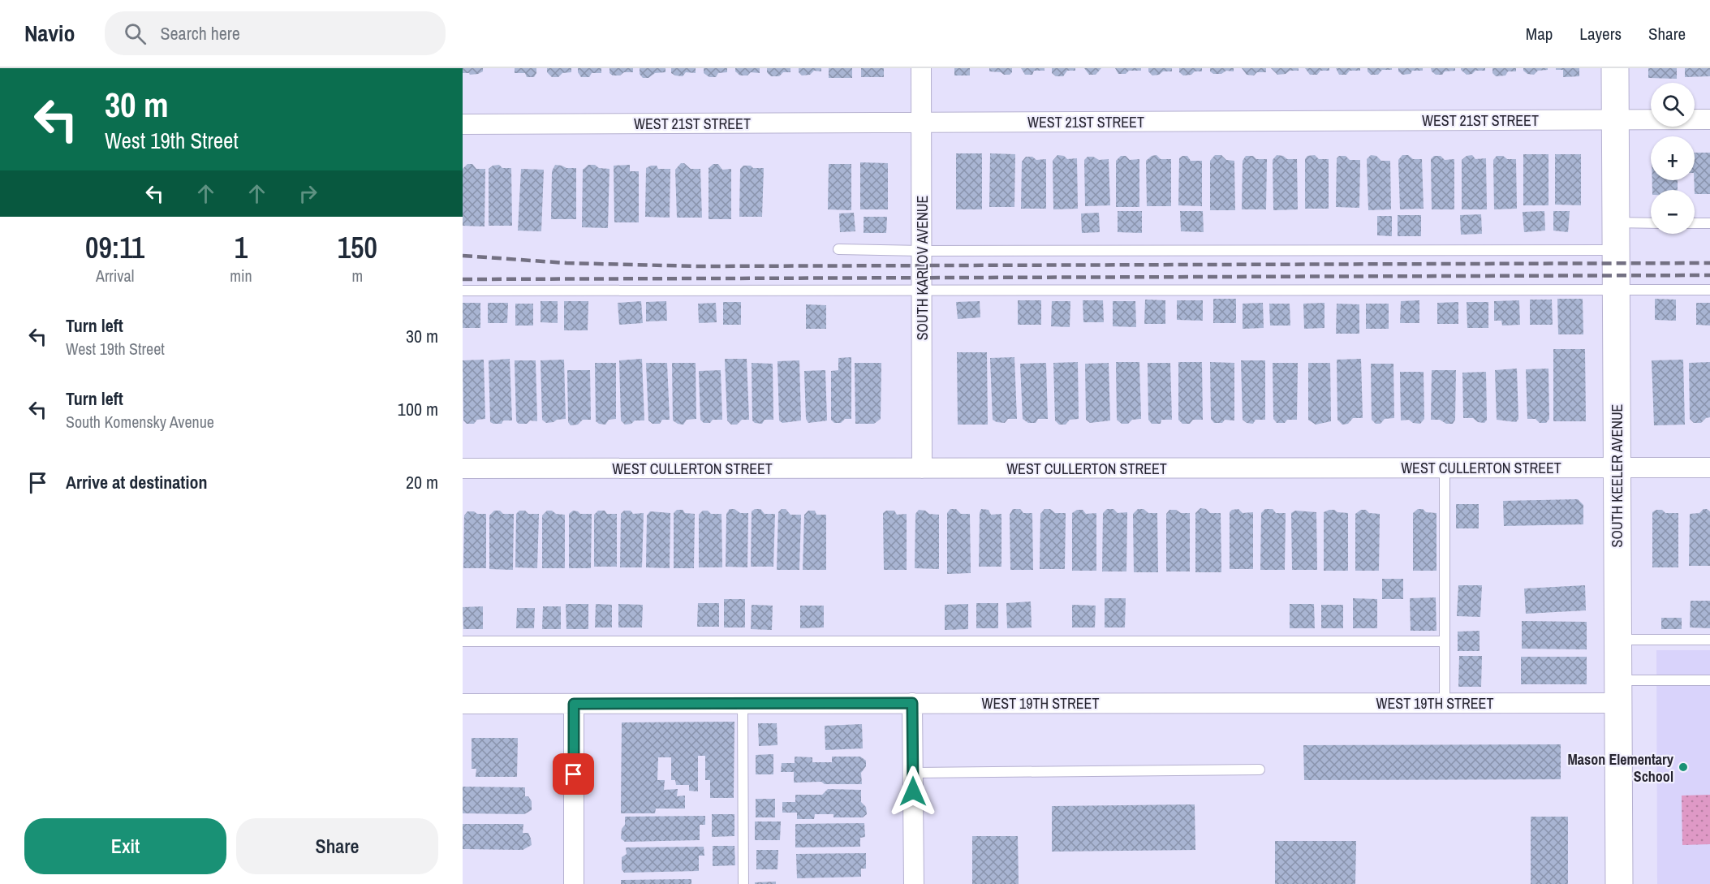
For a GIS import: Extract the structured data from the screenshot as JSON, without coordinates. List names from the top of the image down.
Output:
{
  "streets": {
    "street": [
      "WEST 21ST STREET",
      "SOUTH KARLOV AVENUE",
      "WEST CULLERTON STREET",
      "SOUTH KEELER AVENUE",
      "WEST 19TH STREET"
    ]
  },
  "crossings": [
    ["WEST 21ST STREET", "SOUTH KARLOV AVENUE"],
    ["WEST 21ST STREET", "SOUTH KEELER AVENUE"],
    ["SOUTH KARLOV AVENUE", "WEST CULLERTON STREET"],
    ["WEST CULLERTON STREET", "SOUTH KEELER AVENUE"],
    ["SOUTH KEELER AVENUE", "WEST 19TH STREET"]
  ],
  "places": ["Mason Elementary School"],
  "page": {
    "header": "Navio",
    "search": "Search here",
    "nav": ["Map", "Layers", "Share"],
    "turn": ["30 m", "West 19th Street"],
    "map_buttons": ["+", "−"],
    "eta": [
      "09:11",
      "Arrival",
      "1",
      "min",
      "150",
      "m"
    ],
    "list": [
      {
        "name": "Turn left",
        "note": "West 19th Street",
        "value": "30 m"
      },
      {
        "name": "Turn left",
        "note": "South Komensky Avenue",
        "value": "100 m"
      },
      {
        "name": "Arrive at destination",
        "value": "20 m"
      }
    ],
    "buttons": ["Exit", "Share"]
  }
}
